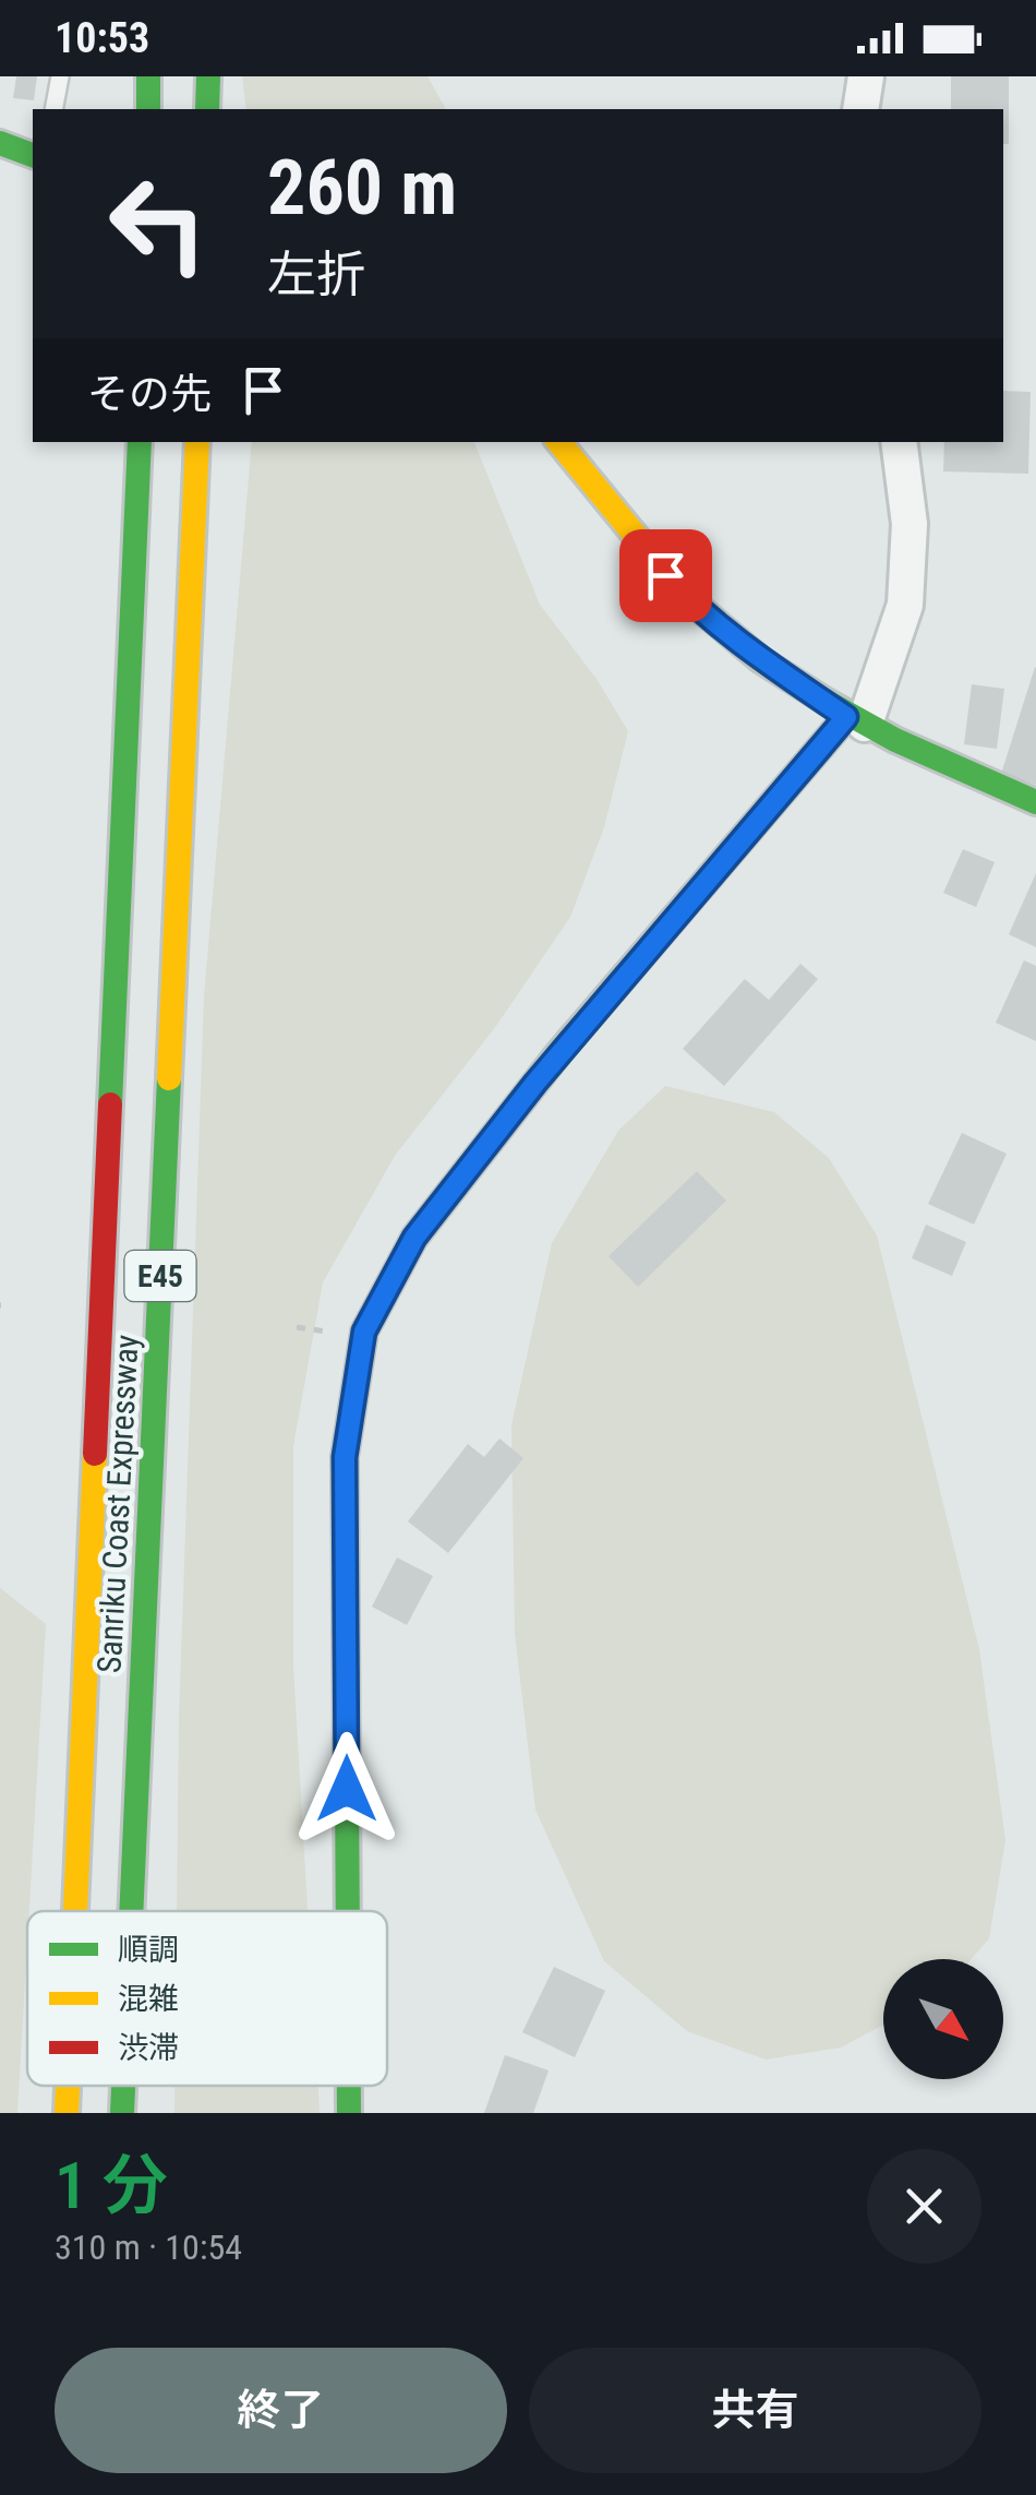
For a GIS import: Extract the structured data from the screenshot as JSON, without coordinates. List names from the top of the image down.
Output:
{
  "streets": {
    "main road": ["E45", "Sanriku Coast Expressway"]
  },
  "legend": ["順調", "混雑", "渋滞"],
  "north": "bottom right",
  "page": {
    "status": "10:53",
    "turn": ["260 m", "左折"],
    "then": "その先",
    "heading": ["1 分", "310 m · 10:54"],
    "buttons": ["終了", "共有"]
  }
}
